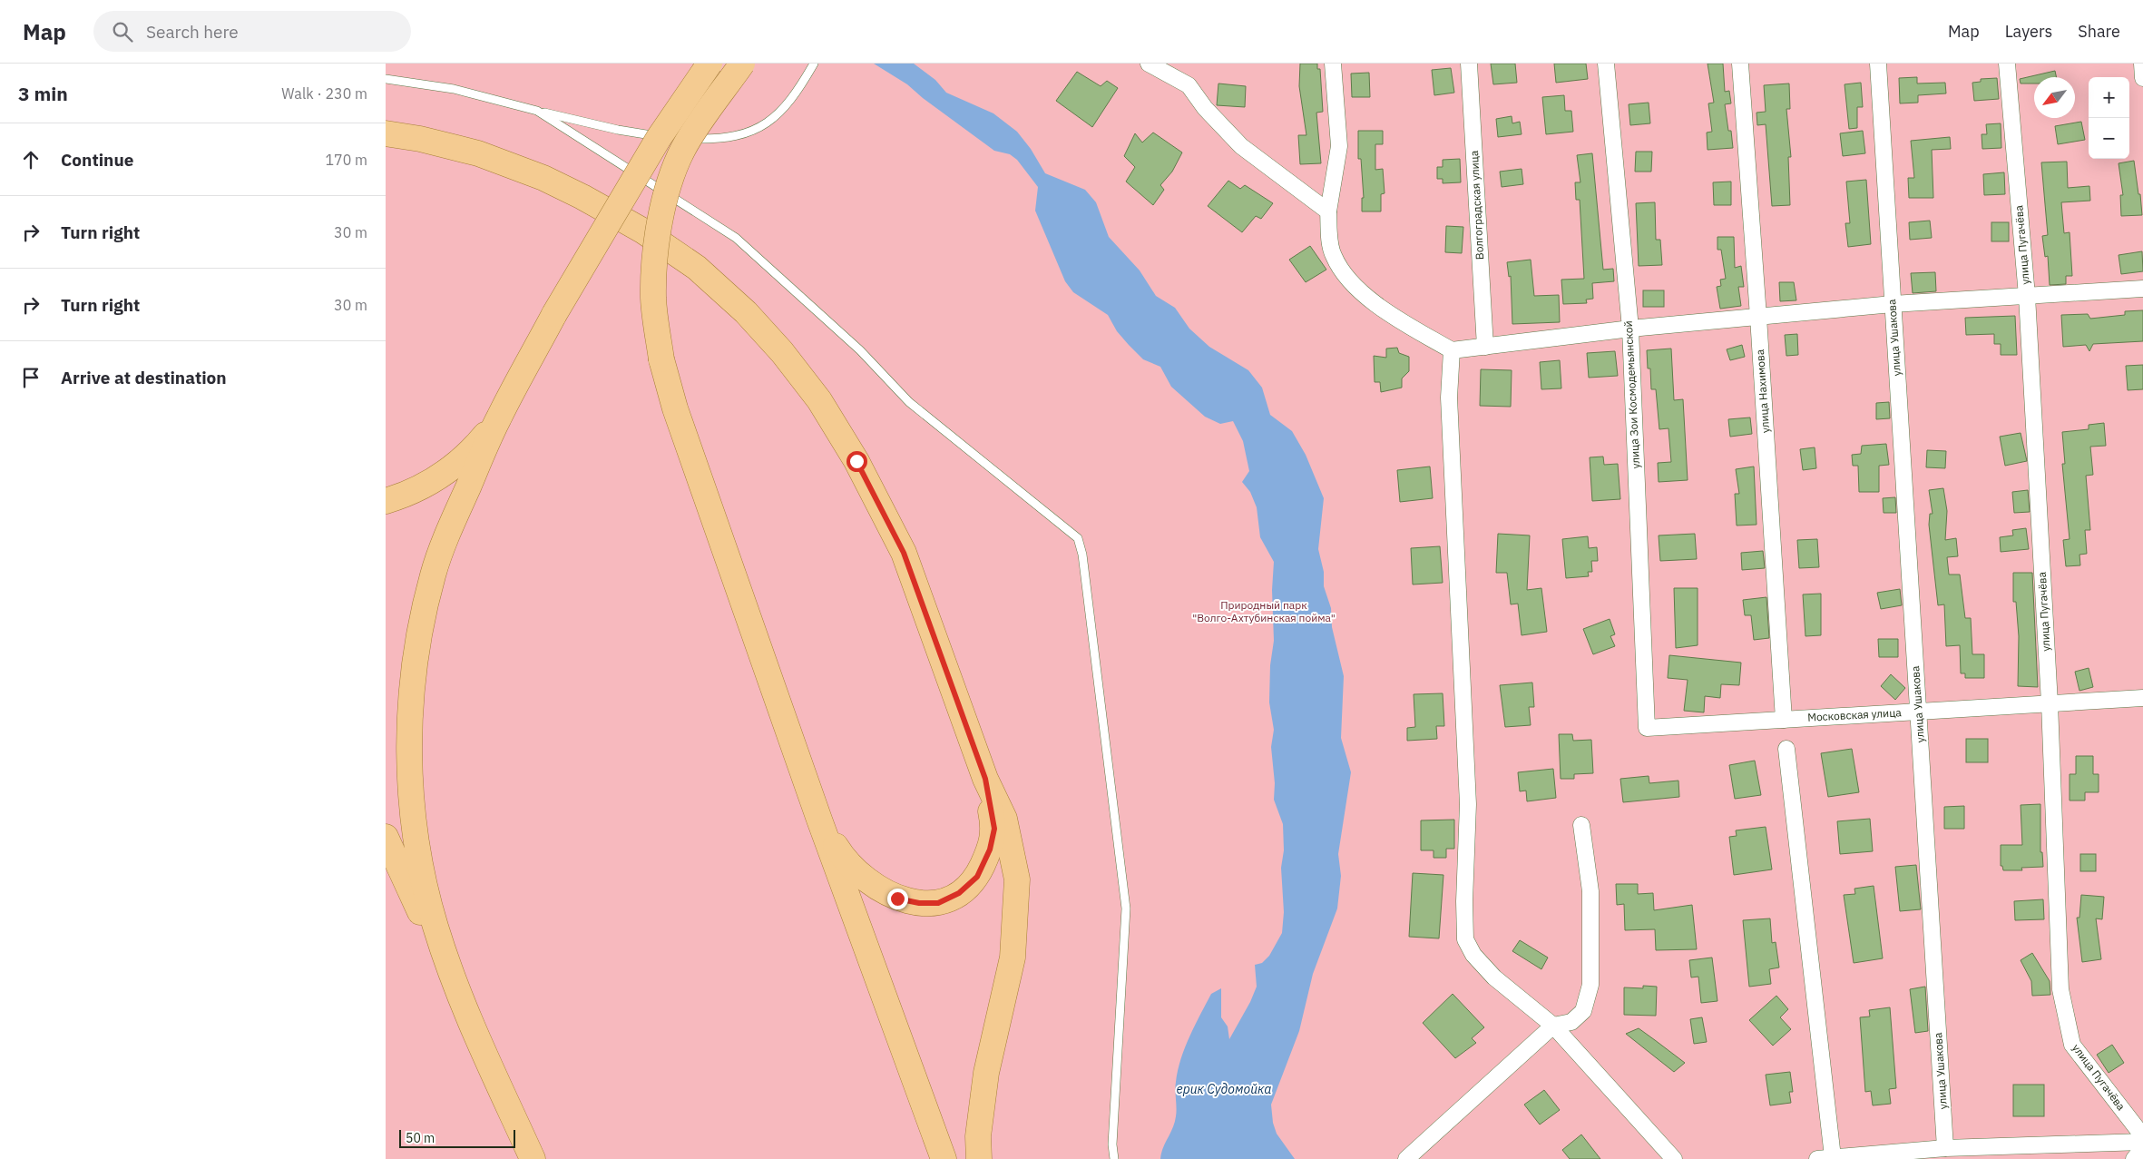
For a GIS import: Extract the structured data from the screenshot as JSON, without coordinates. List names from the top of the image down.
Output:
{
  "streets": {
    "street": [
      "Волгоградская улица",
      "улица Пугачёва",
      "улица Ушакова",
      "улица Нахимова",
      "улица Зои Космодемьянской",
      "Московская улица"
    ]
  },
  "crossings": [
    ["улица Пугачёва", "Московская улица"],
    ["улица Ушакова", "Московская улица"],
    ["улица Нахимова", "Московская улица"],
    ["улица Зои Космодемьянской", "Московская улица"]
  ],
  "water": ["ерик Судомойка"],
  "parks": ["Природный парк \"Волго-Ахтубинская пойма\""],
  "scale_bar": "50 m",
  "north": "bottom left",
  "page": {
    "header": "Map",
    "search": "Search here",
    "nav": ["Map", "Layers", "Share"],
    "heading": ["3 min", "Walk · 230 m"],
    "map_buttons": ["+", "−"],
    "list": [
      ["Continue", "170 m"],
      ["Turn right", "30 m"],
      ["Turn right", "30 m"],
      "Arrive at destination"
    ],
    "scale": "50 m"
  }
}
